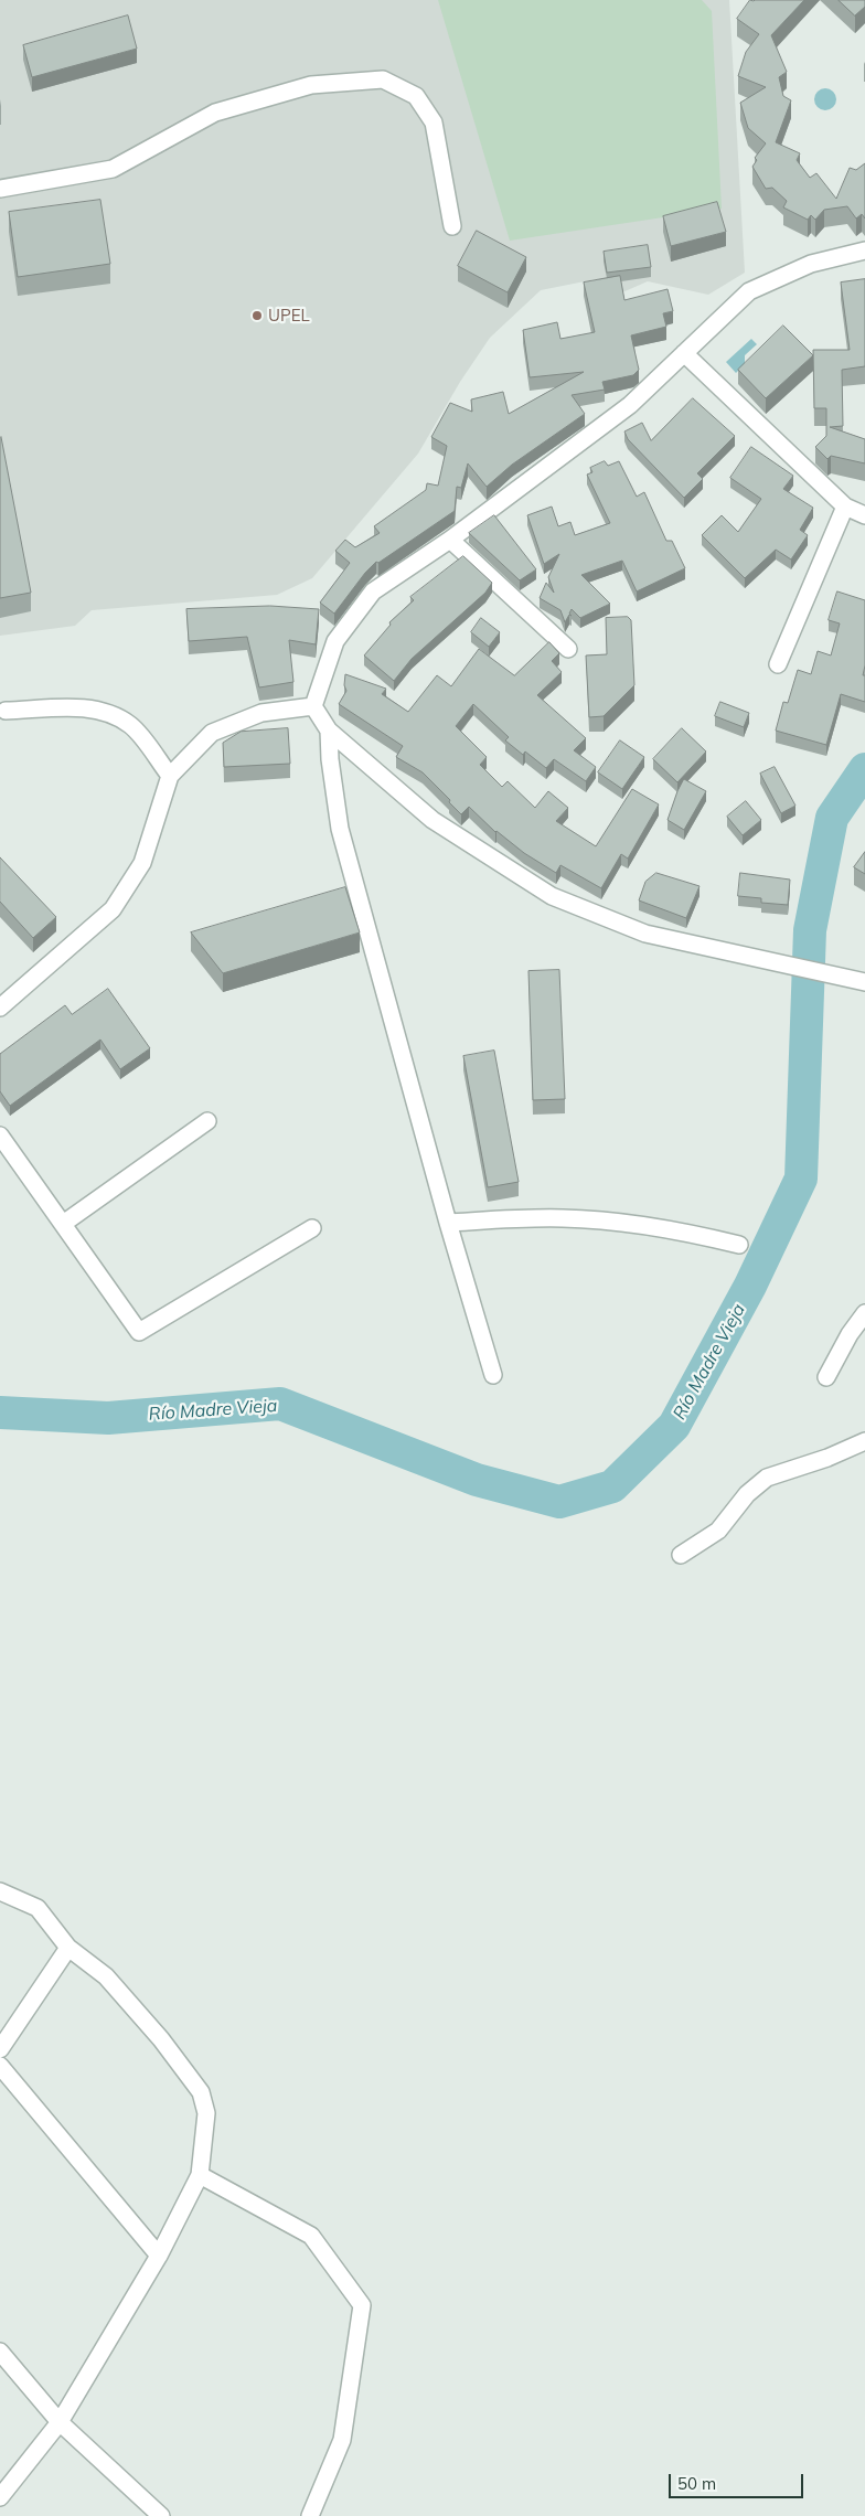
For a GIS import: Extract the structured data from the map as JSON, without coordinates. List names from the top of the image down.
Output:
{
  "water": ["Río Madre Vieja"],
  "places": ["UPEL"],
  "scale_bar": "50 m"
}
